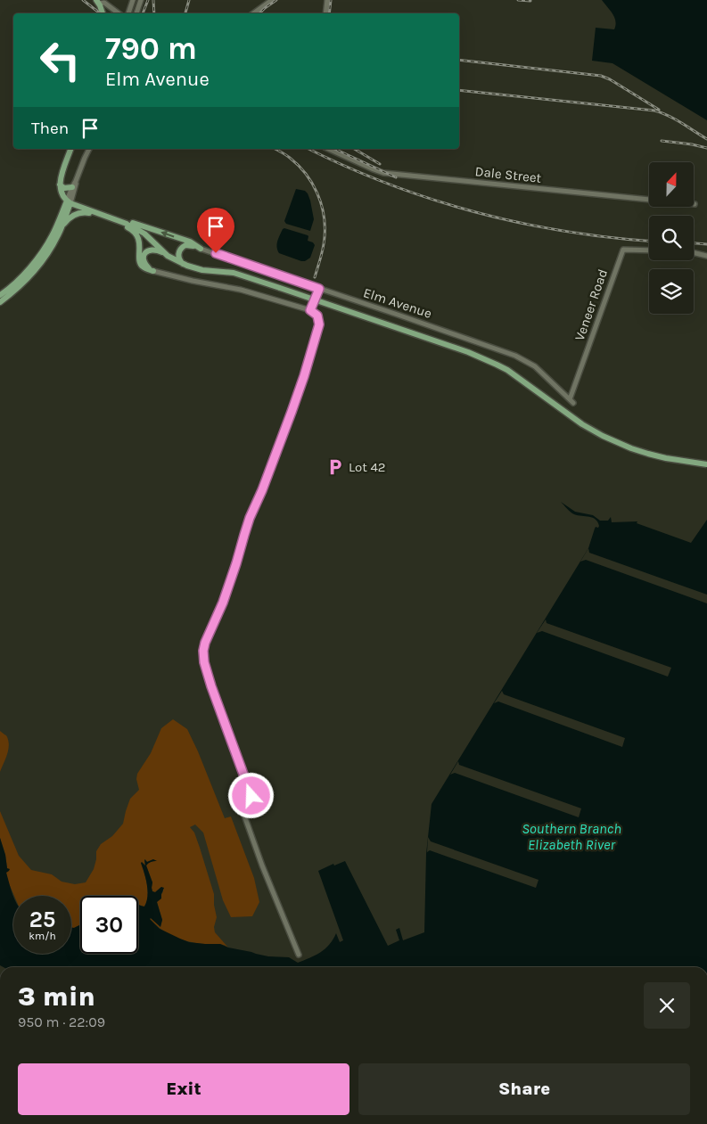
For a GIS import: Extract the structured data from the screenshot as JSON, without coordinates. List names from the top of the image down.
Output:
{
  "streets": {
    "street": ["Dale Street", "Elm Avenue", "Veneer Road"]
  },
  "crossings": [
    ["Elm Avenue", "Veneer Road"]
  ],
  "water": ["Southern Branch Elizabeth River"],
  "places": {
    "parking": ["Lot 42"]
  },
  "north": "top",
  "page": {
    "turn": ["790 m", "Elm Avenue"],
    "then": "Then",
    "speed": "25 km/h",
    "limit": "30",
    "heading": ["3 min", "950 m · 22:09"],
    "buttons": ["Exit", "Share"]
  }
}
